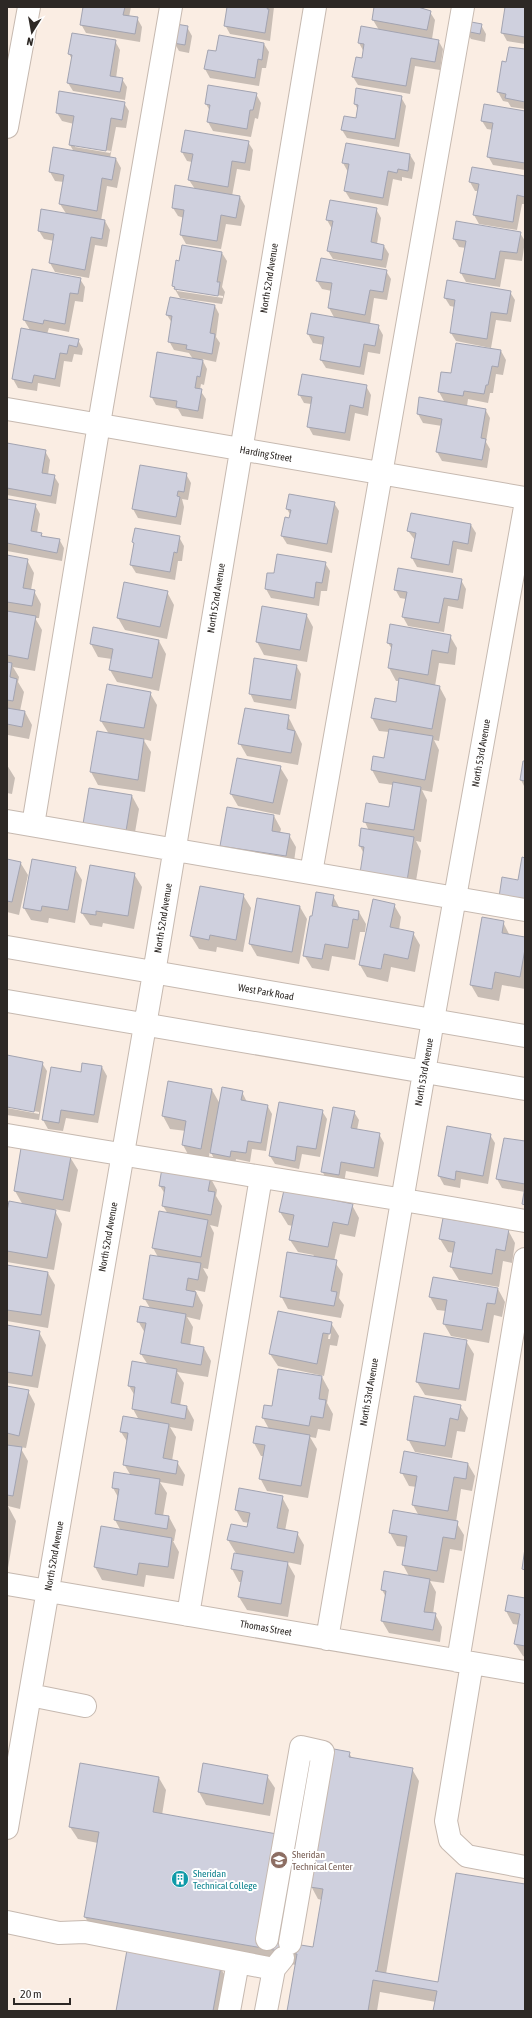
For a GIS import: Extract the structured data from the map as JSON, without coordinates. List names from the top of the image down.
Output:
{
  "streets": {
    "street": [
      "North 52nd Avenue",
      "Harding Street",
      "North 53rd Avenue",
      "West Park Road",
      "Thomas Street"
    ]
  },
  "crossings": [
    ["North 52nd Avenue", "Harding Street"],
    ["North 52nd Avenue", "West Park Road"],
    ["North 52nd Avenue", "Thomas Street"],
    ["North 53rd Avenue", "West Park Road"],
    ["North 53rd Avenue", "Thomas Street"]
  ],
  "places": {
    "school or university": ["Sheridan Technical Center"],
    "building": ["Sheridan Technical College"]
  },
  "scale_bar": "20 m",
  "north": "bottom"
}
